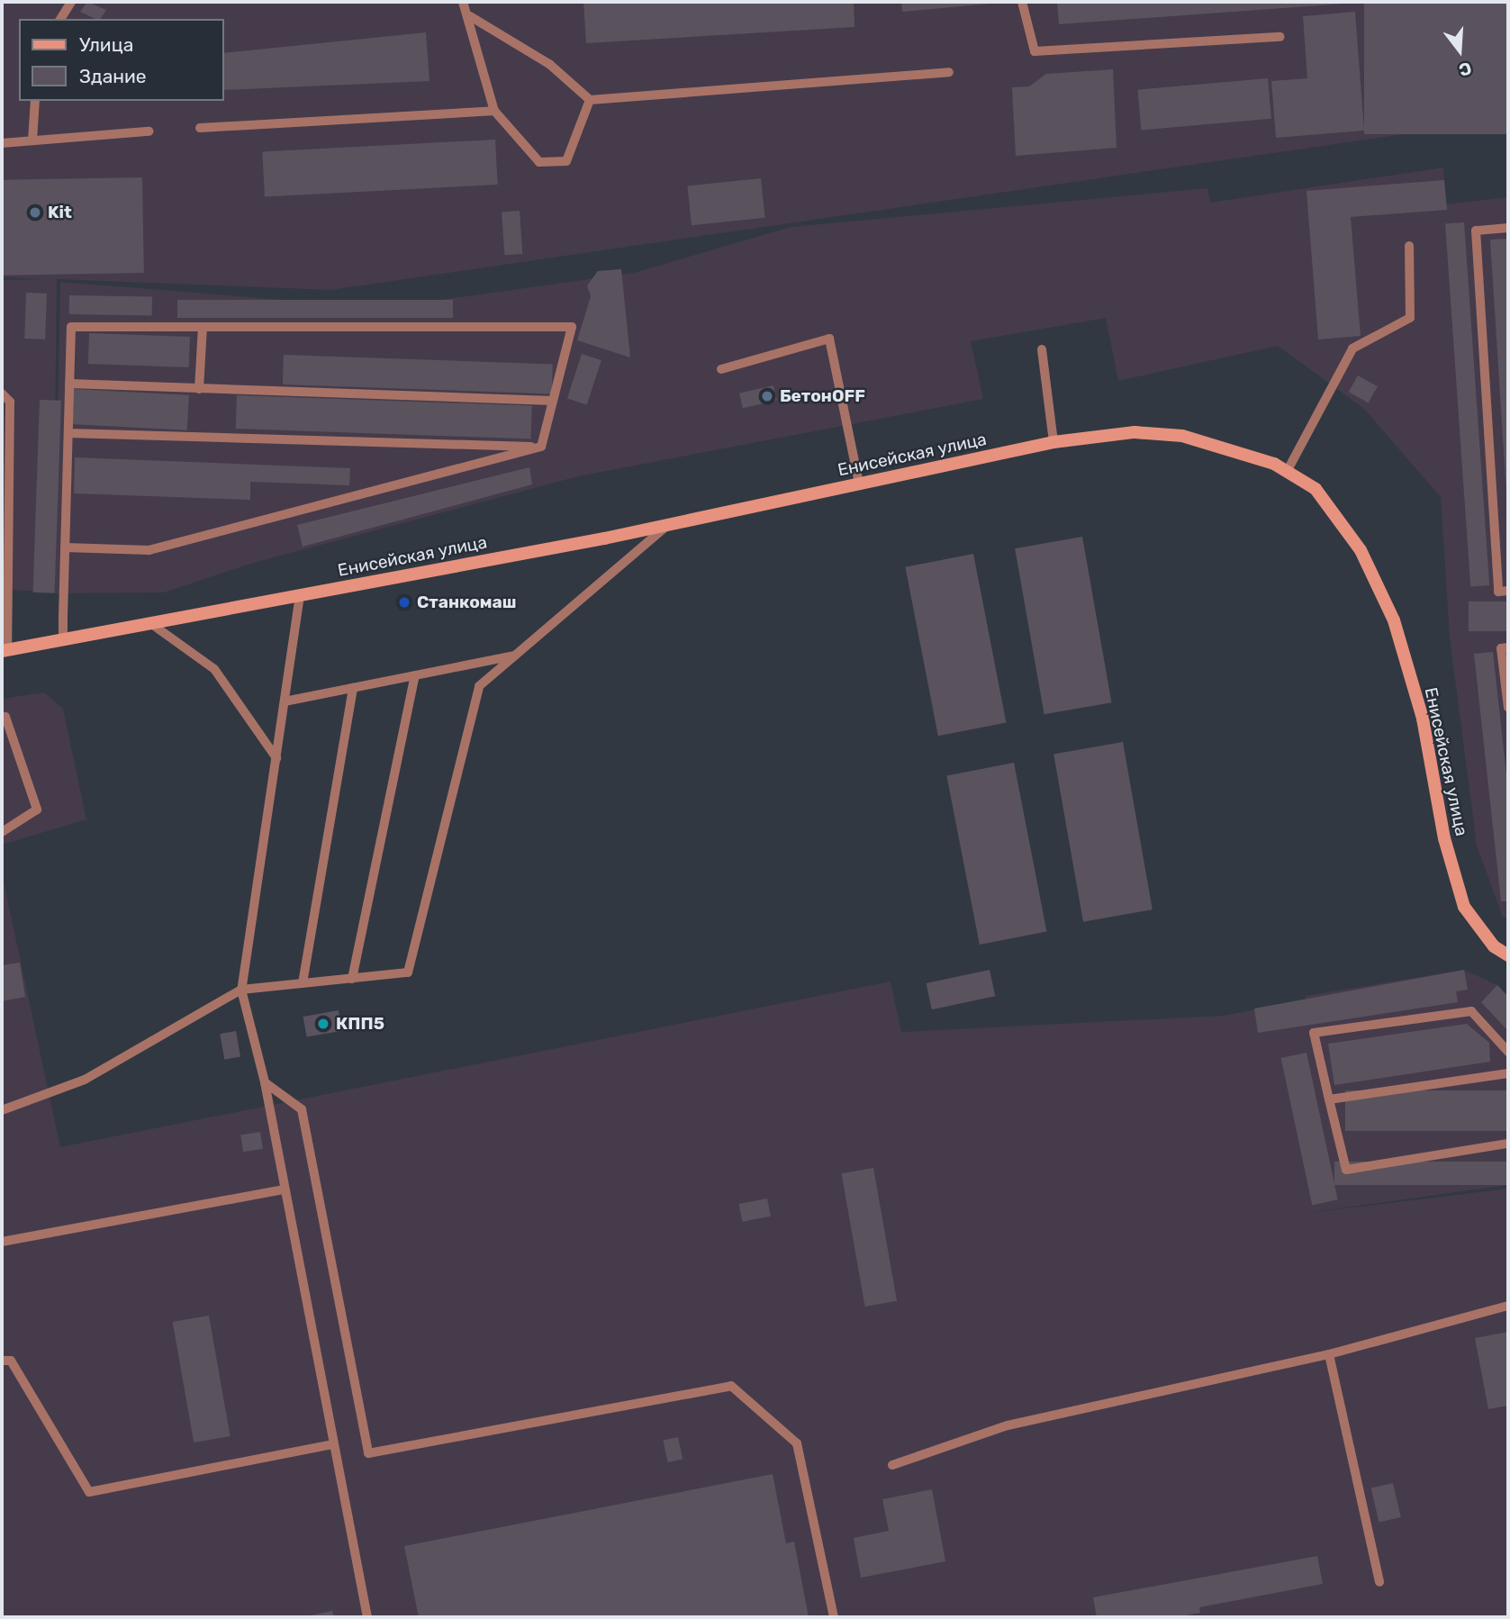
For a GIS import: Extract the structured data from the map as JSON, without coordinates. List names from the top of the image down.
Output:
{
  "streets": {
    "street": ["Енисейская улица"]
  },
  "places": [
    "Kit",
    "БетонOFF",
    "Станкомаш",
    "КПП5"
  ],
  "legend": ["Улица", "Здание"],
  "north": "bottom"
}
